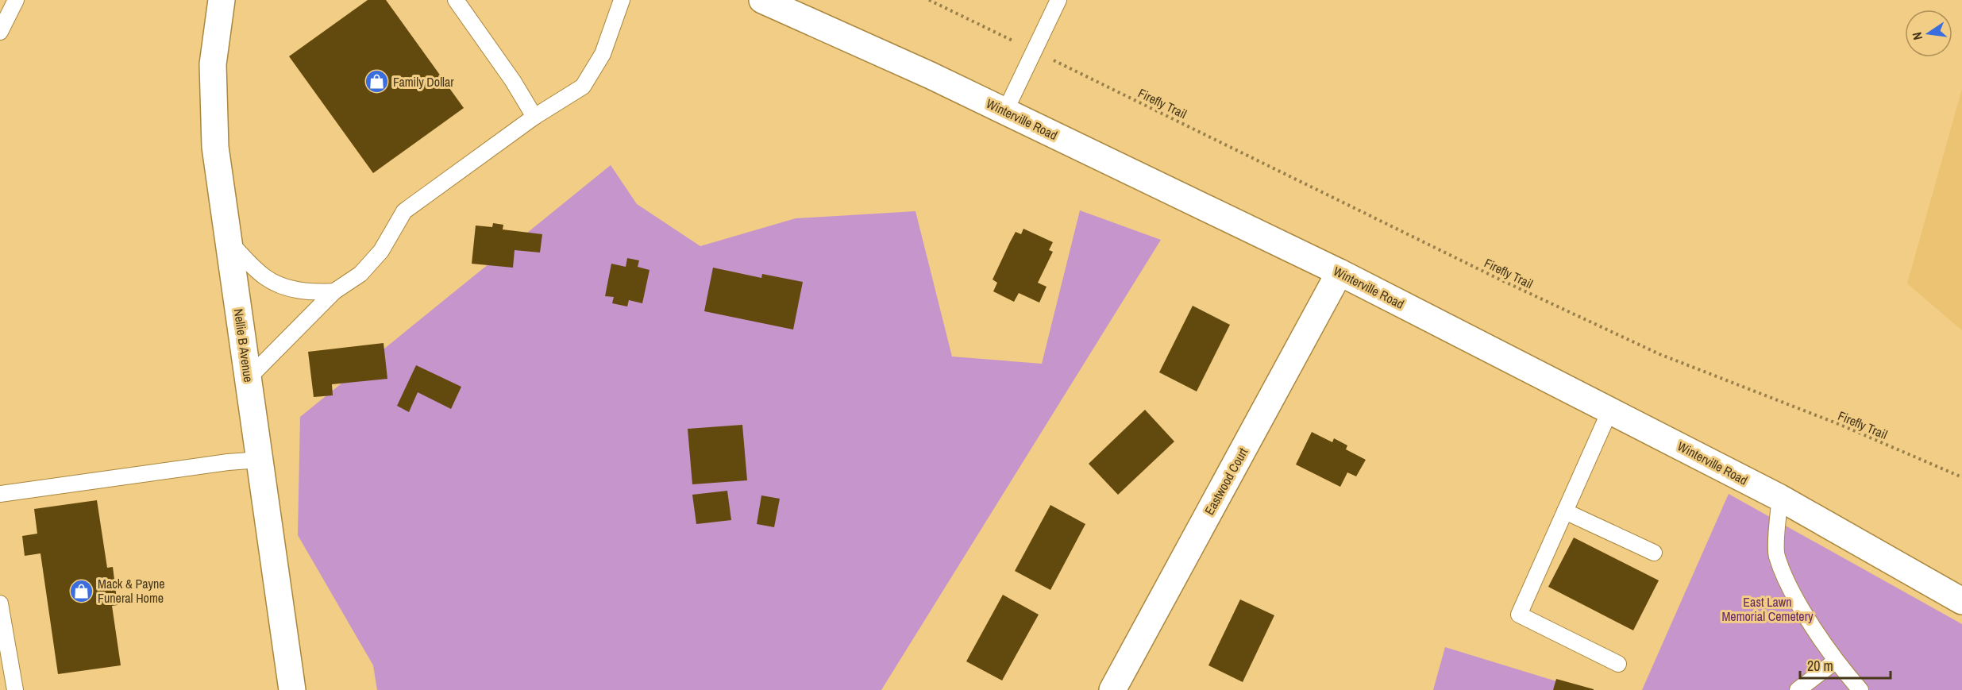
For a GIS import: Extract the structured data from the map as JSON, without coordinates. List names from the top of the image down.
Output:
{
  "streets": {
    "street": ["Winterville Road", "Nellie B Avenue", "Eastwood Court"],
    "path": ["Firefly Trail"]
  },
  "crossings": [
    ["Winterville Road", "Eastwood Court"]
  ],
  "parks": ["East Lawn Memorial Cemetery"],
  "places": {
    "shop": ["Family Dollar", "Mack & Payne Funeral Home"]
  },
  "scale_bar": "20 m",
  "north": "left"
}
